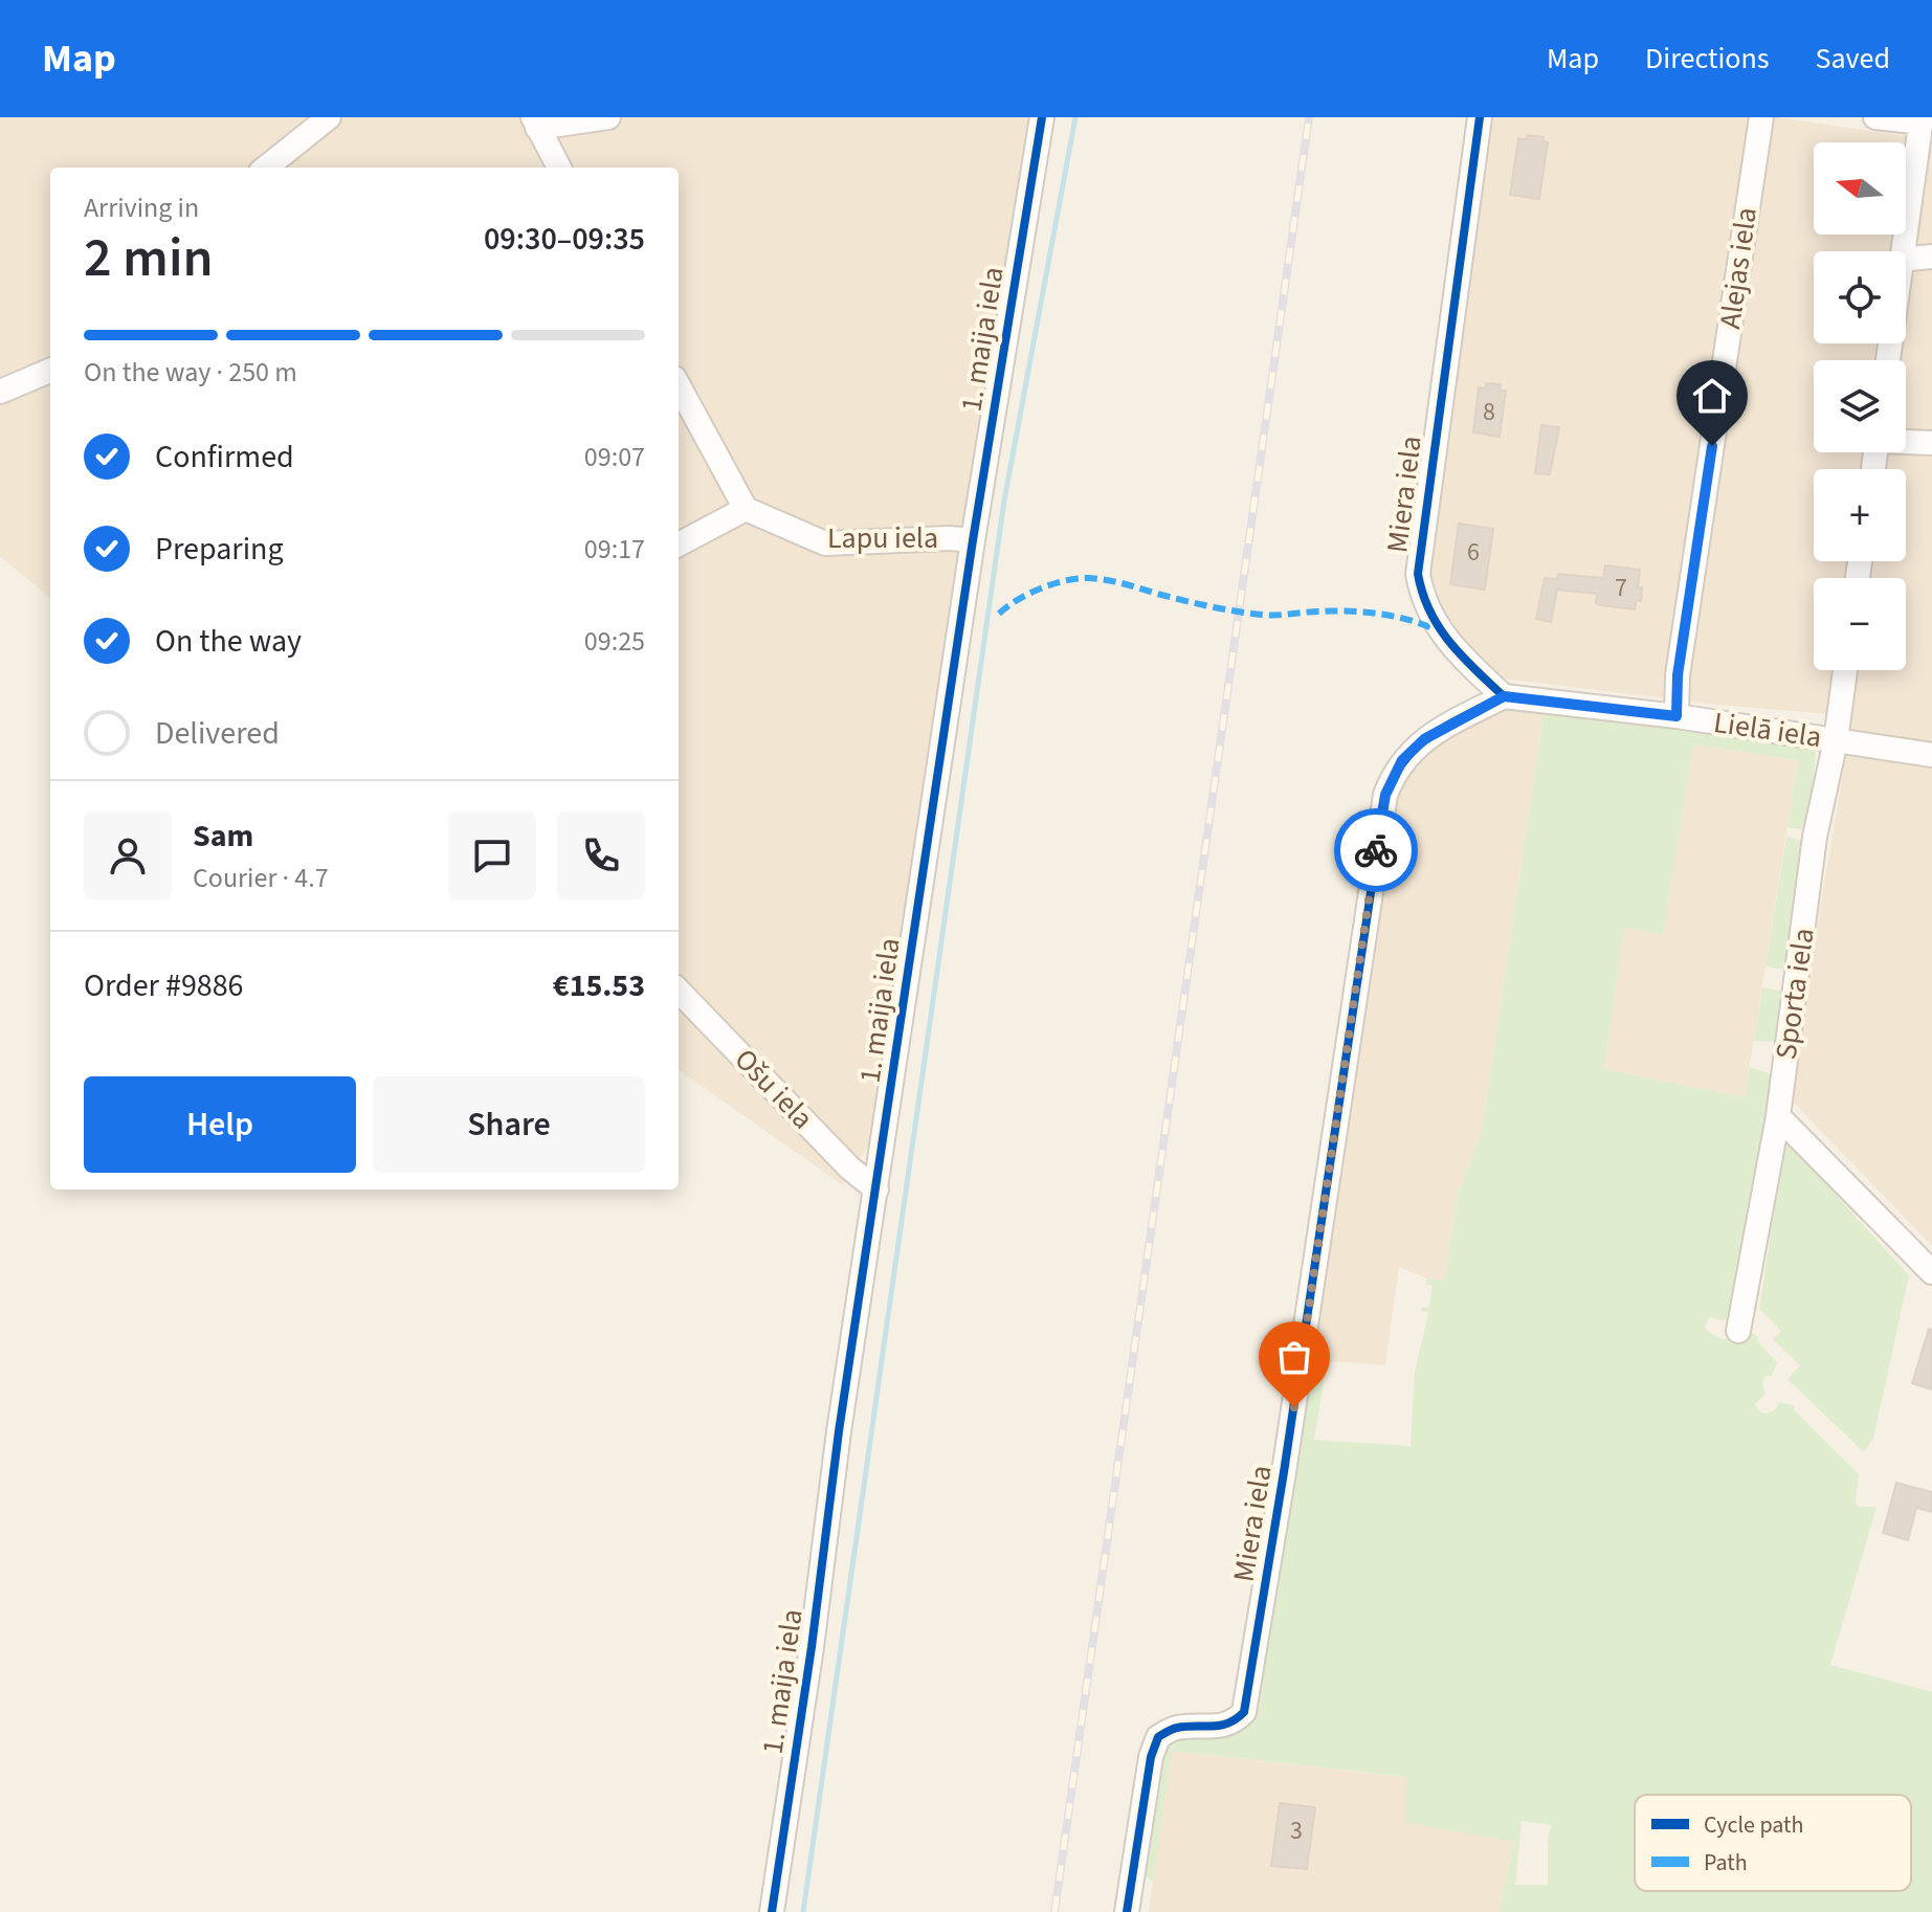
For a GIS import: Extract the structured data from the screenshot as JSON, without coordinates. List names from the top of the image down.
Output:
{
  "streets": {
    "street": [
      "Alejas iela",
      "1. maija iela",
      "Miera iela",
      "Lapu iela",
      "Lielā iela",
      "Sporta iela",
      "Ošu iela"
    ]
  },
  "crossings": [
    ["Alejas iela", "Lielā iela"],
    ["1. maija iela", "Lapu iela"],
    ["1. maija iela", "Ošu iela"],
    ["Miera iela", "Lielā iela"],
    ["Lielā iela", "Sporta iela"]
  ],
  "house_numbers": [
    "8",
    "6",
    "7",
    "3"
  ],
  "legend": ["Cycle path", "Path"],
  "north": "left",
  "page": {
    "header": "Map",
    "nav": ["Map", "Directions", "Saved"],
    "map_buttons": ["+", "−"],
    "heading": ["2 min", "Arriving in", "09:30–09:35"],
    "panel": [
      "Sam",
      "Courier · 4.7",
      "Order #9886",
      "€15.53"
    ],
    "bar": "On the way · 250 m",
    "list": [
      ["Confirmed", "09:07"],
      ["Preparing", "09:17"],
      ["On the way", "09:25"],
      "Delivered"
    ],
    "buttons": ["Help", "Share"]
  }
}
